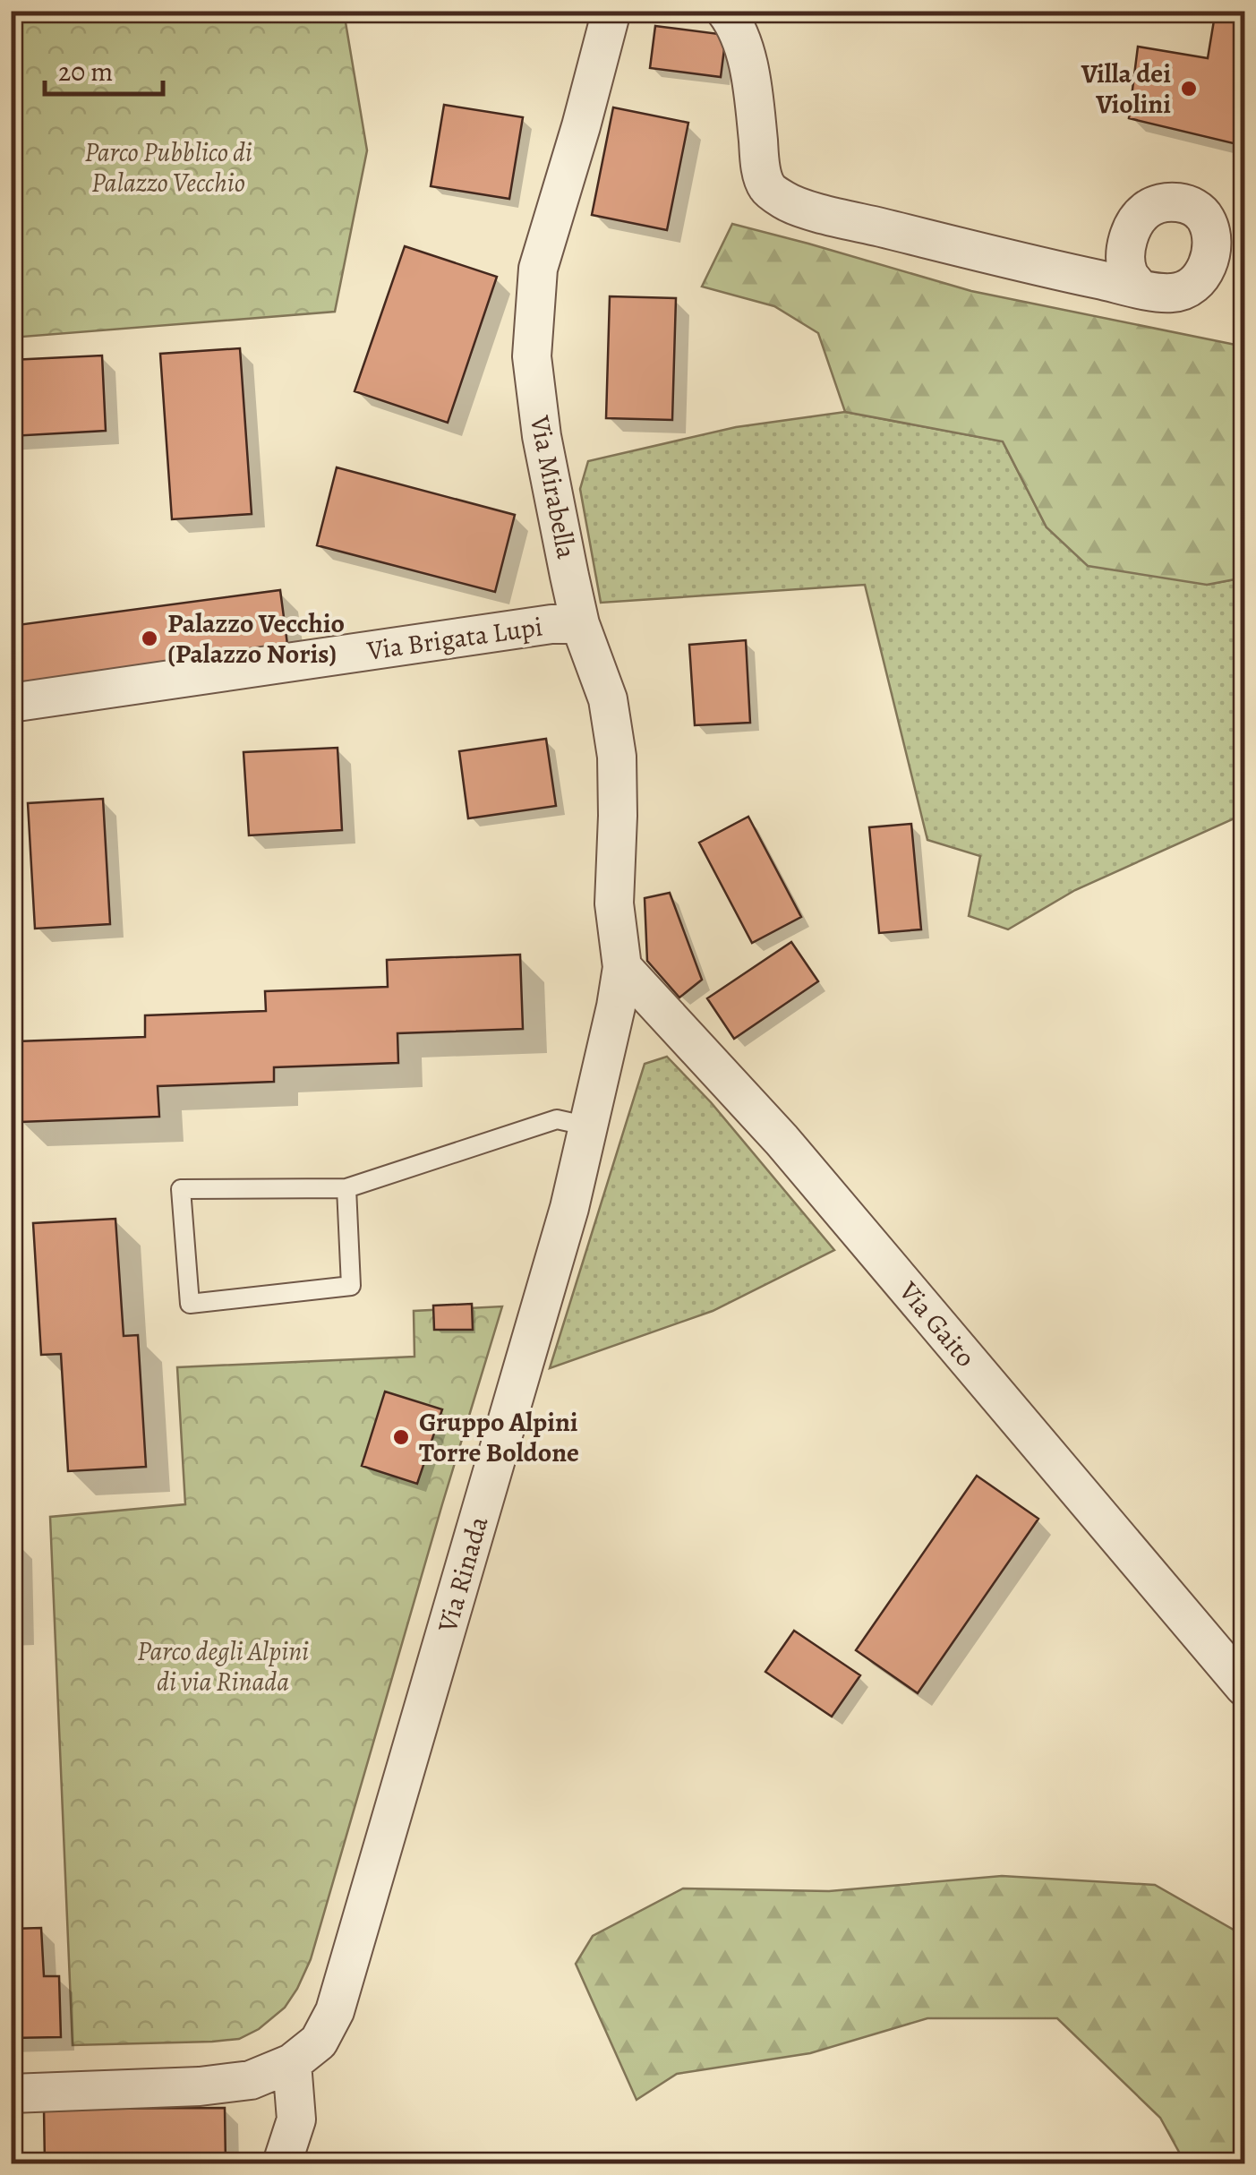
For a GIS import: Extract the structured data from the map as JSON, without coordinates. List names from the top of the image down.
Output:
{
  "streets": {
    "street": [
      "Via Mirabella",
      "Via Brigata Lupi",
      "Via Gaito",
      "Via Rinada"
    ]
  },
  "crossings": [
    ["Via Mirabella", "Via Brigata Lupi"],
    ["Via Mirabella", "Via Gaito"],
    ["Via Mirabella", "Via Rinada"],
    ["Via Gaito", "Via Rinada"]
  ],
  "parks": ["Parco Pubblico di Palazzo Vecchio", "Parco degli Alpini di via Rinada"],
  "places": ["Villa dei Violini", "Palazzo Vecchio (Palazzo Noris)", "Gruppo Alpini Torre Boldone"],
  "scale_bar": "20 m"
}
